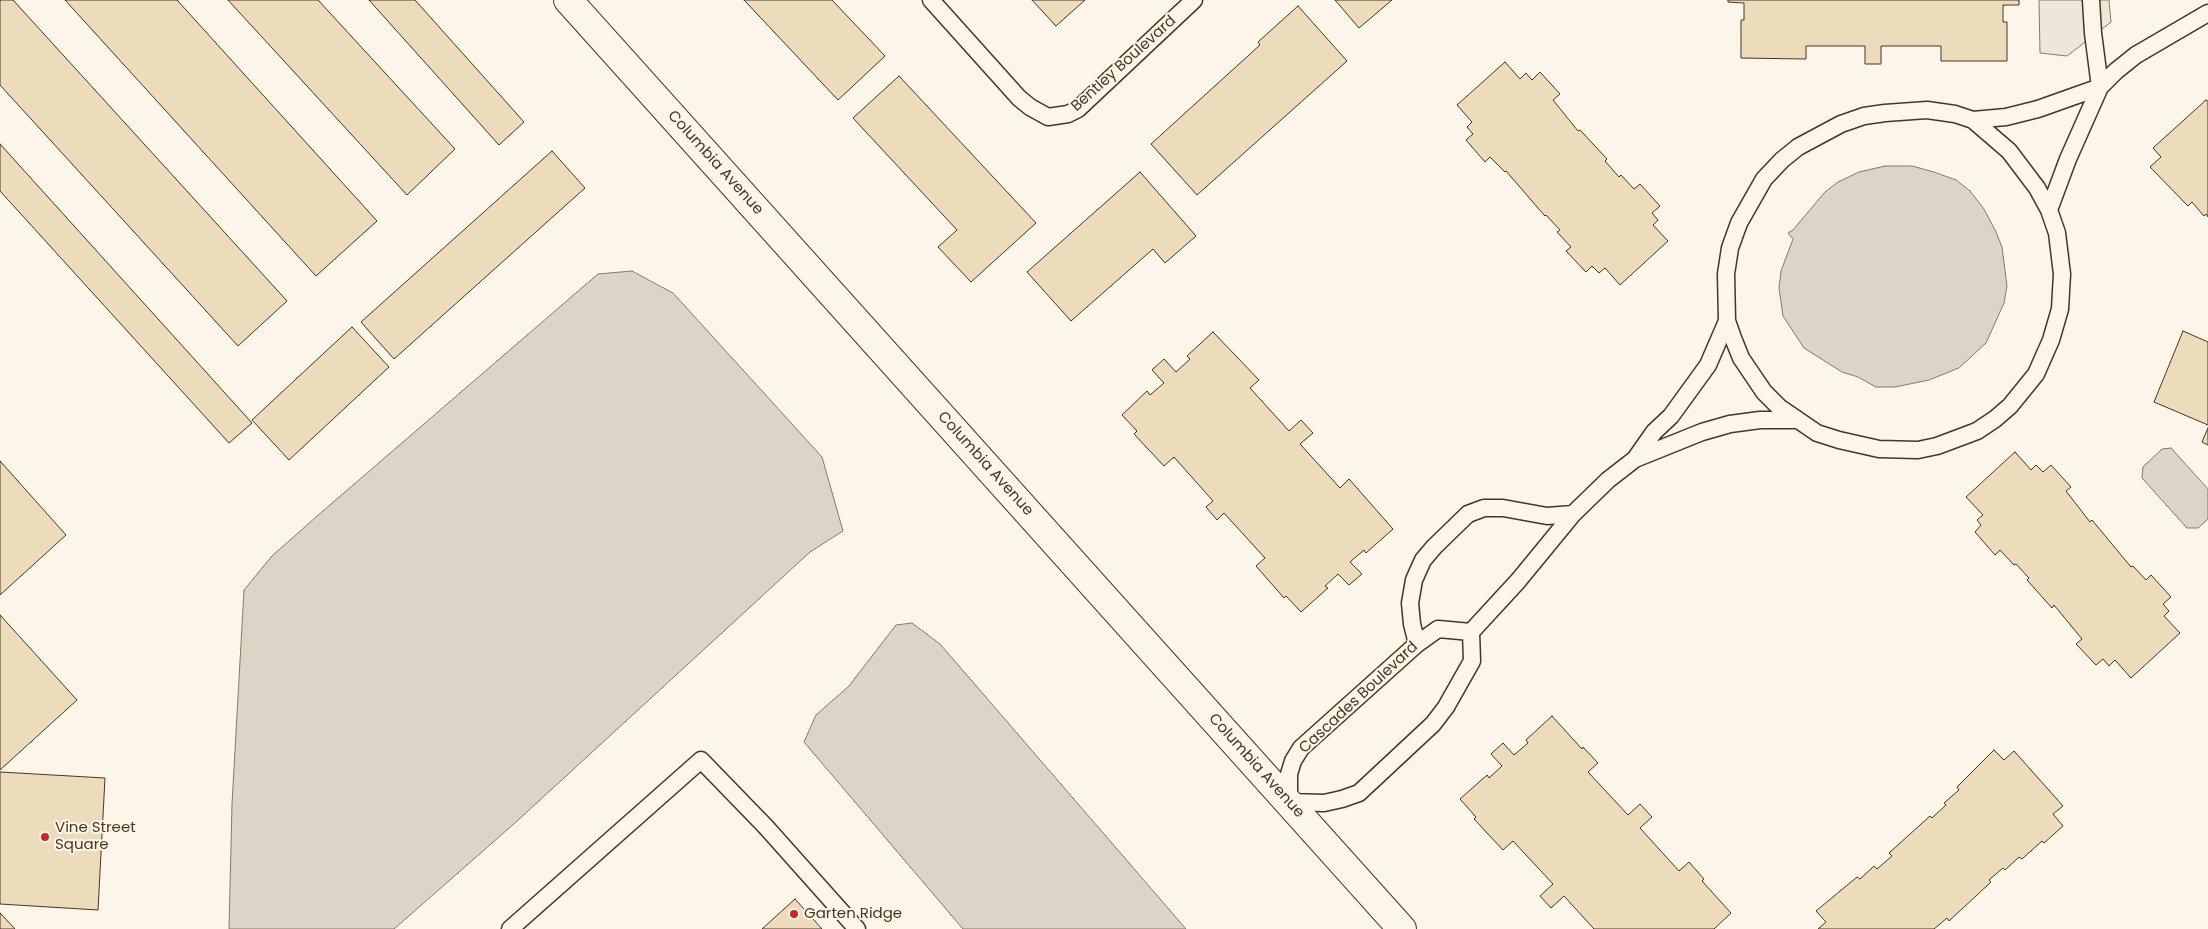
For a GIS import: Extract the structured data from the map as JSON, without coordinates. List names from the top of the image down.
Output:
{
  "streets": {
    "street": ["Columbia Avenue"],
    "lane": ["Bentley Boulevard", "Cascades Boulevard"]
  },
  "crossings": [
    ["Columbia Avenue", "Cascades Boulevard"]
  ],
  "places": ["Vine Street Square", "Garten Ridge"]
}
